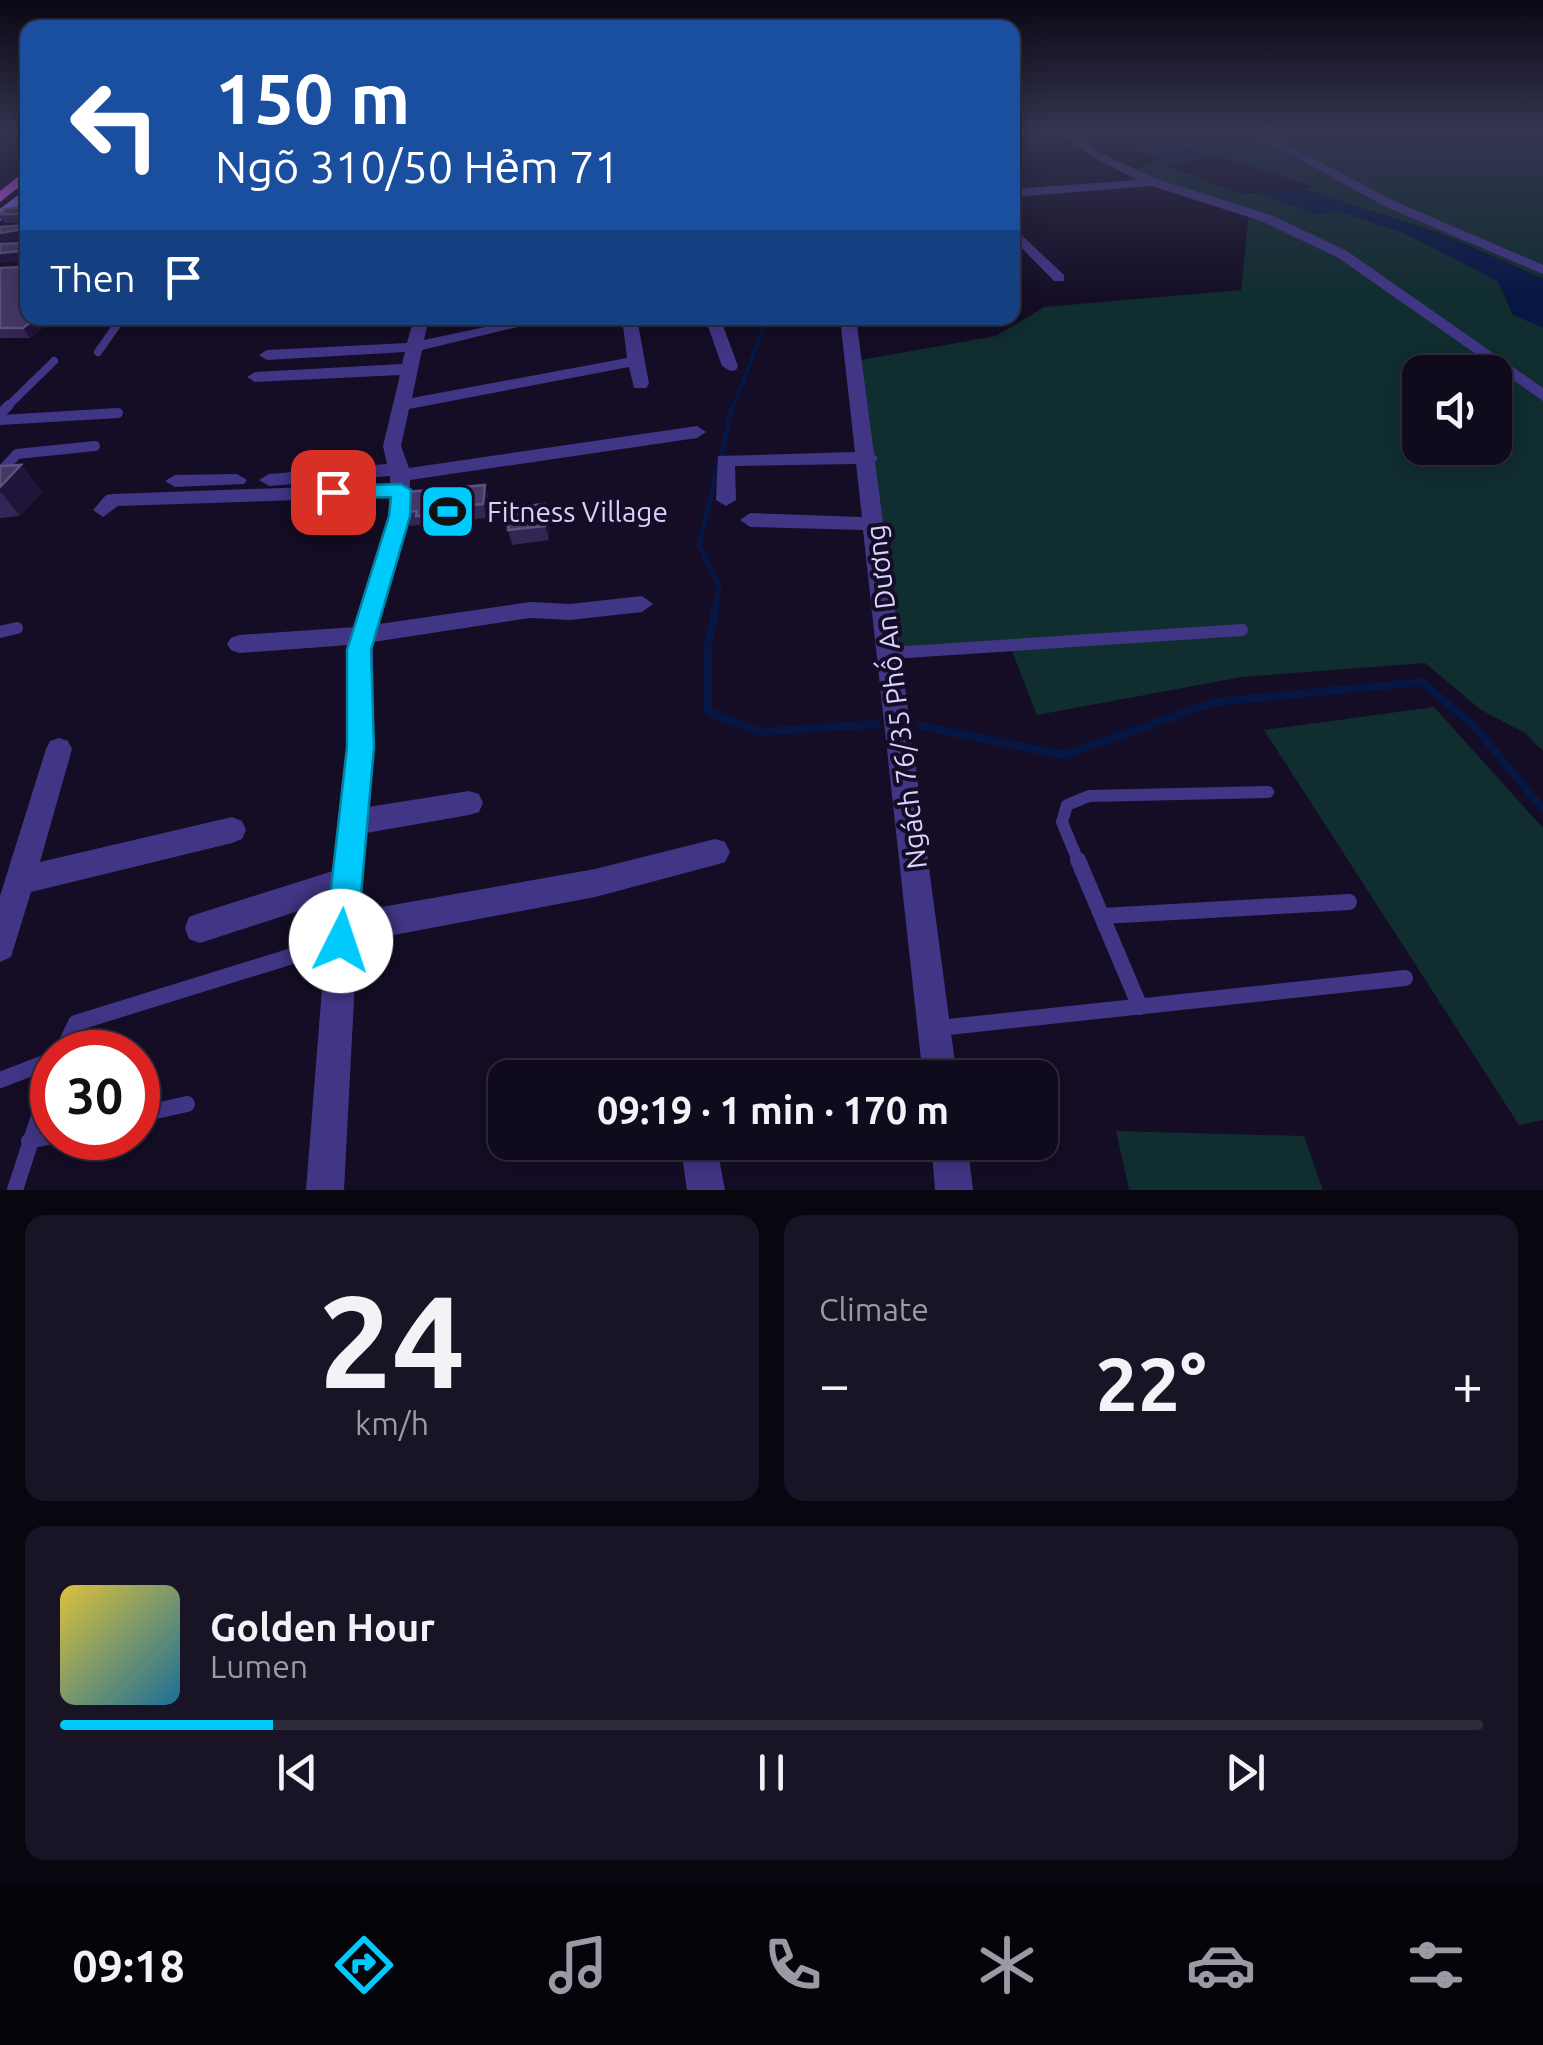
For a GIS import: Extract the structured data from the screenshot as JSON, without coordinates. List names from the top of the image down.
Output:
{
  "streets": {
    "street": ["Ngách 76/35 Phố An Dương"]
  },
  "places": {
    "sports": ["Fitness Village"]
  },
  "page": {
    "turn": ["150 m", "Ngõ 310/50 Hẻm 71"],
    "then": "Then",
    "limit": "30",
    "trip": "09:19 · 1 min · 170 m",
    "tile": [
      ["24", "km/h"],
      "Climate"
    ],
    "heat": ["−", "22°", "+"],
    "song": ["Golden Hour", "Lumen"],
    "tabs": "09:18"
  }
}
